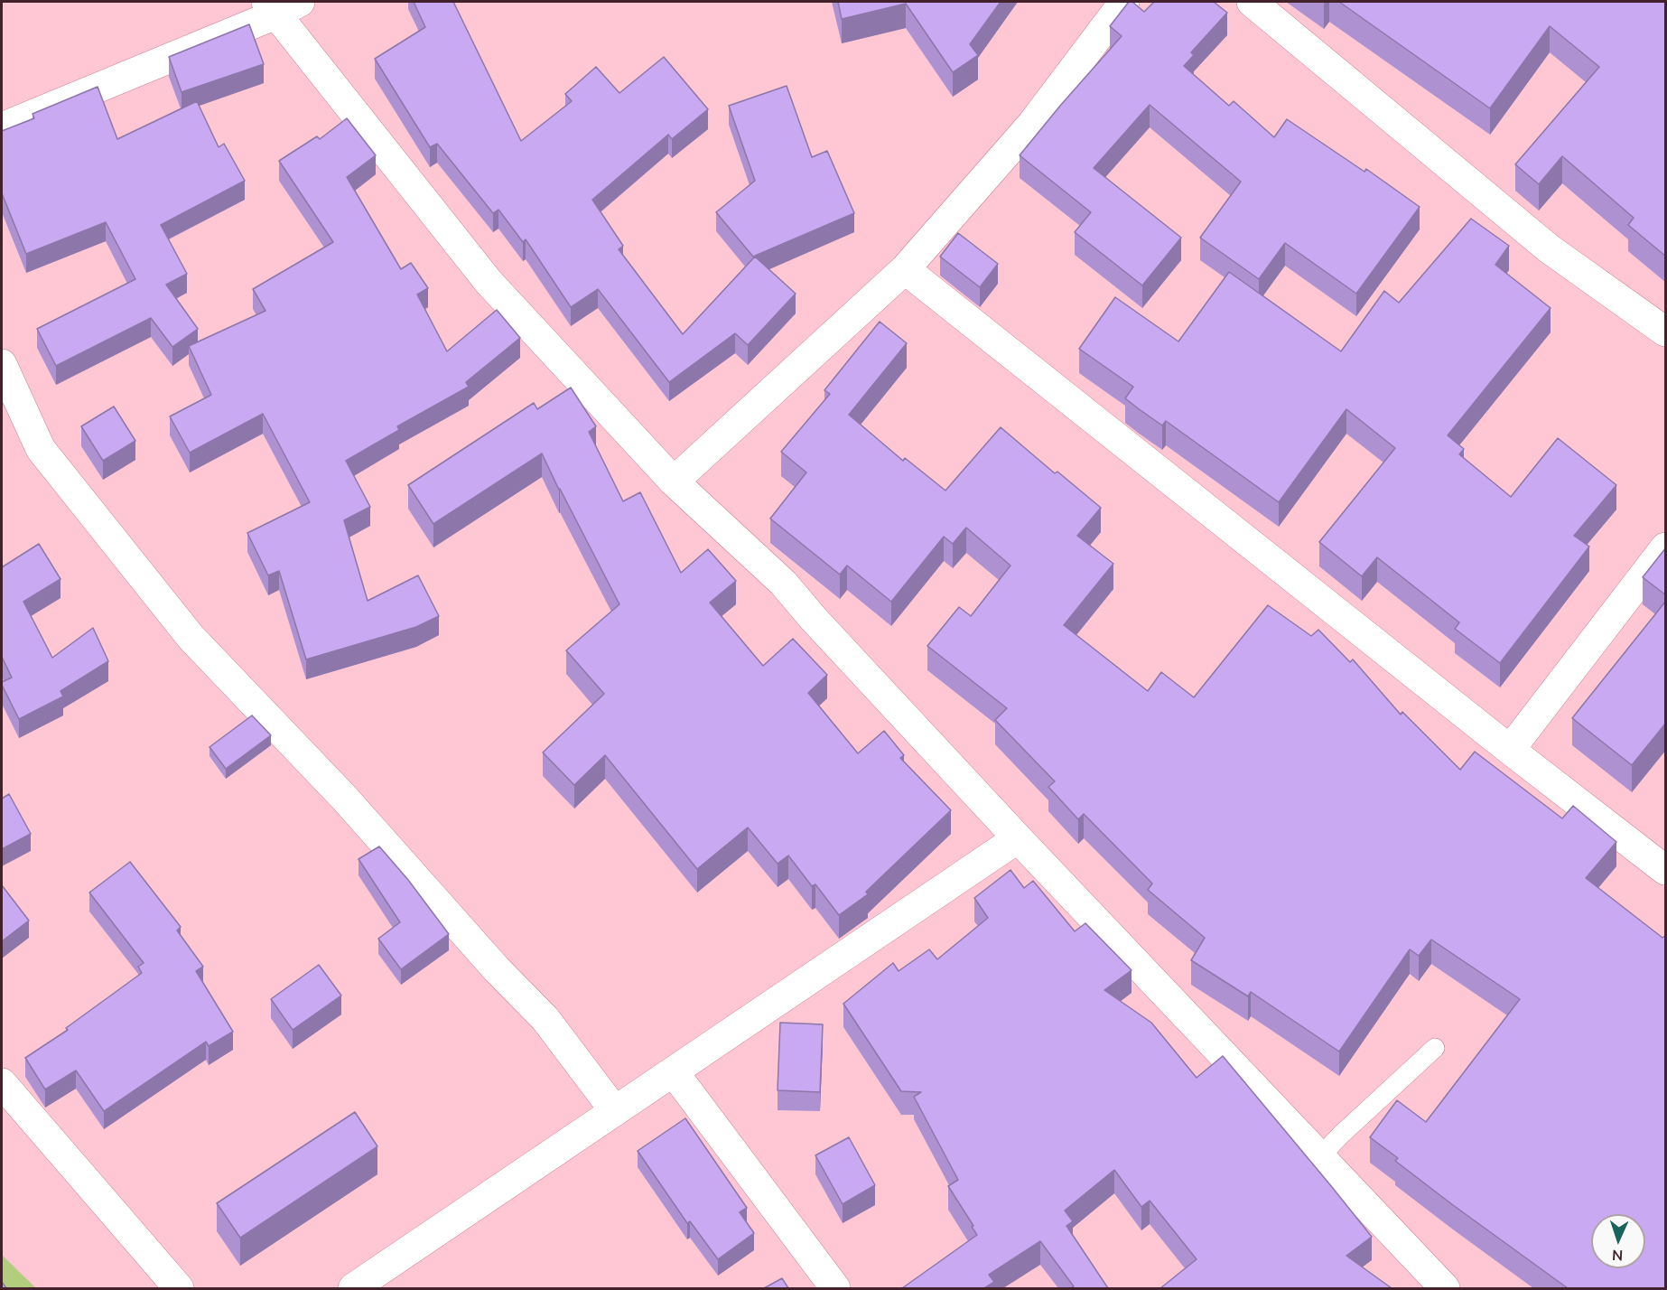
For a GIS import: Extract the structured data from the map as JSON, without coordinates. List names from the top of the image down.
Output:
{
  "north": "bottom"
}
